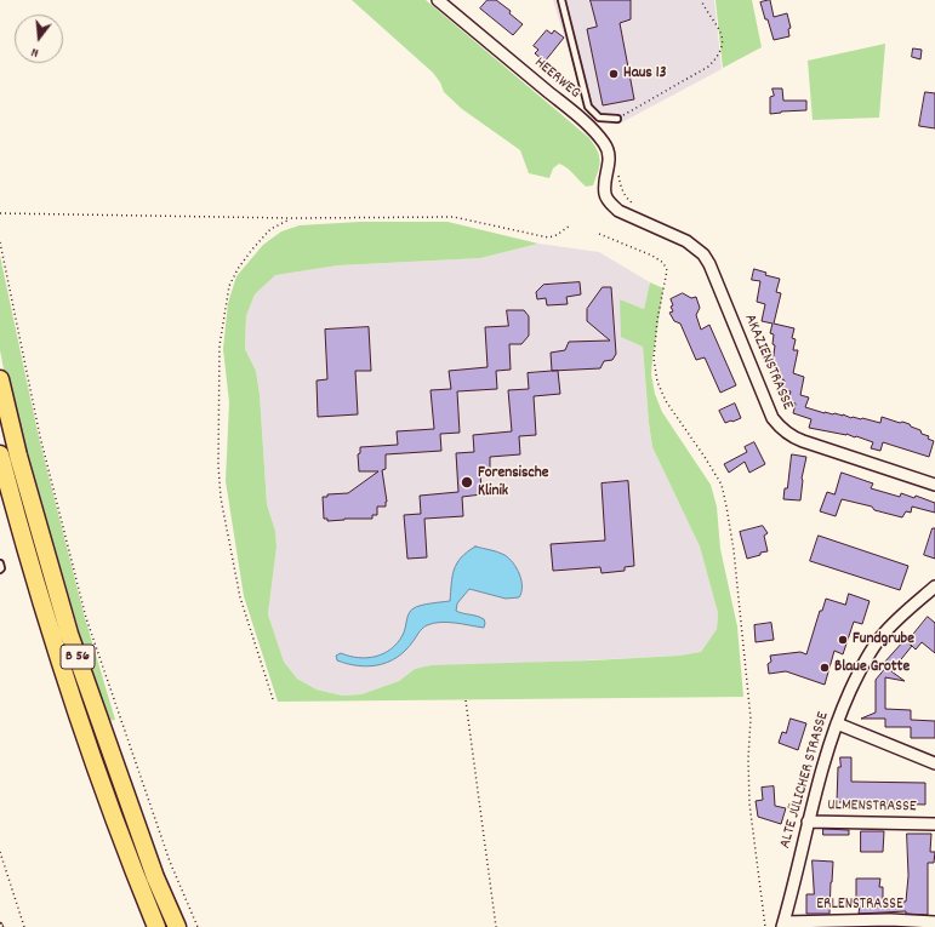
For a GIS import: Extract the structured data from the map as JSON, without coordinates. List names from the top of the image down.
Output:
{
  "streets": {
    "main road": ["B 56"],
    "street": [
      "HEERWEG",
      "AKAZIENSTRASSE",
      "ALTE JÜLICHER STRASSE",
      "ULMENSTRASSE",
      "ERLENSTRASSE"
    ]
  },
  "crossings": [
    ["HEERWEG", "AKAZIENSTRASSE"],
    ["ALTE JÜLICHER STRASSE", "ULMENSTRASSE"],
    ["ALTE JÜLICHER STRASSE", "ERLENSTRASSE"]
  ],
  "places": [
    "Haus 13",
    "Forensische Klinik",
    "Fundgrube",
    "Blaue Grotte"
  ],
  "north": "bottom"
}
